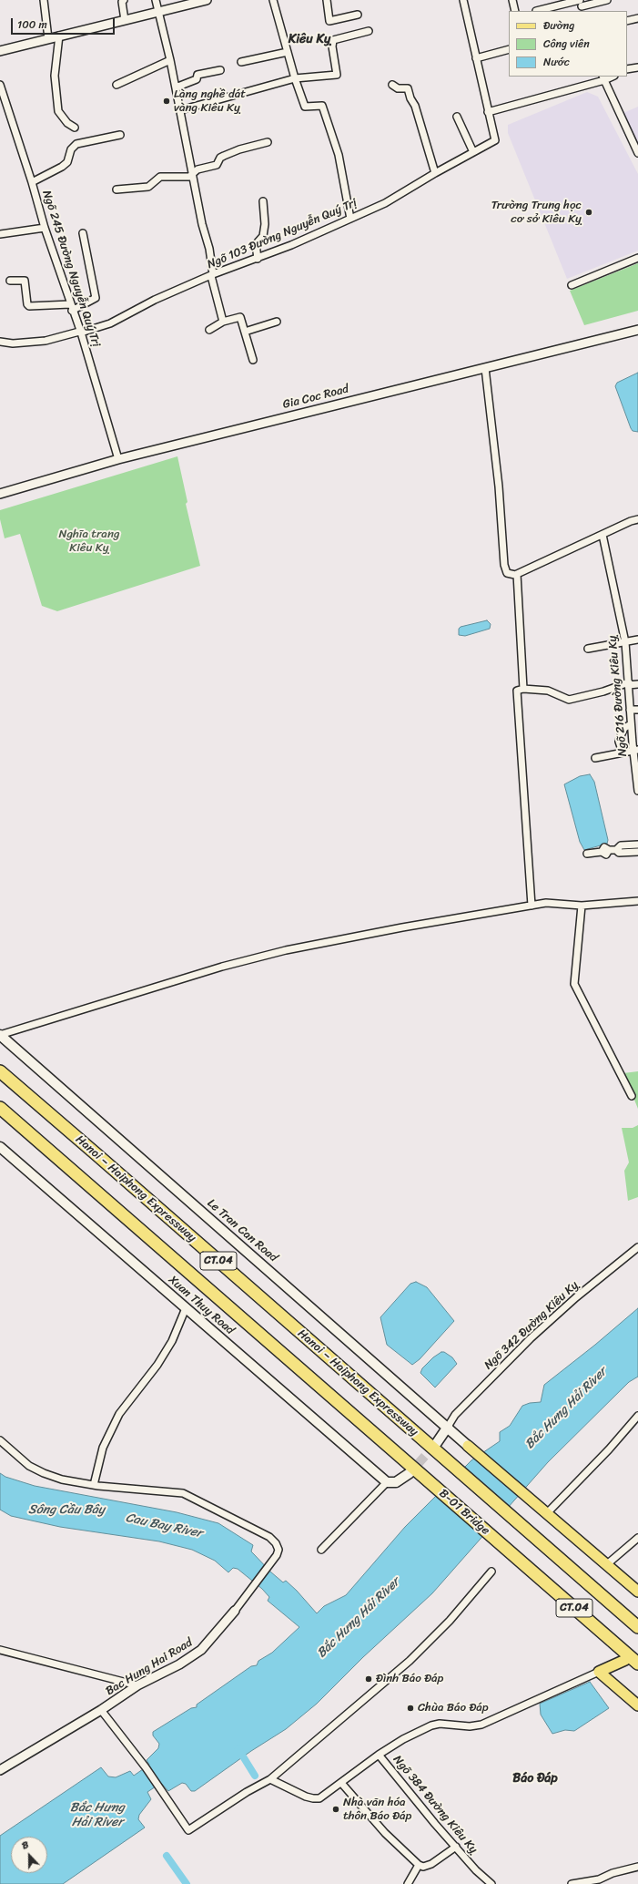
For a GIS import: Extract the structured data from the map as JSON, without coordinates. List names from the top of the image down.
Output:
{
  "streets": {
    "highway": ["Hanoi – Haiphong Expressway", "CT.04", "B-01 Bridge"],
    "main road": ["Le Tran Can Road", "Xuan Thuy Road"],
    "street": [
      "Ngõ 103 Đường Nguyễn Quý Trị",
      "Ngõ 245 Đường Nguyễn Quý Trị",
      "Gia Coc Road",
      "Ngõ 216 Đường Kiêu Kỵ",
      "Ngõ 342 Đường Kiêu Kỵ",
      "Bac Hung Hai Road",
      "Ngõ 384 Đường Kiêu Kỵ"
    ]
  },
  "crossings": [
    ["Ngõ 103 Đường Nguyễn Quý Trị", "Ngõ 245 Đường Nguyễn Quý Trị"],
    ["Ngõ 245 Đường Nguyễn Quý Trị", "Gia Coc Road"],
    ["Hanoi – Haiphong Expressway", "CT.04"],
    ["Le Tran Can Road", "Ngõ 342 Đường Kiêu Kỵ"],
    ["CT.04", "B-01 Bridge"]
  ],
  "districts": ["Kiêu Kỵ", "Báo Đáp"],
  "water": ["Bắc Hưng Hải River", "Sông Cầu Bây", "Cau Bay River"],
  "parks": ["Nghĩa trang Kiêu Kỵ"],
  "places": [
    "Làng nghề dát vàng Kiêu Kỵ",
    "Trường Trung học cơ sở Kiêu Kỵ",
    "Đình Báo Đáp",
    "Chùa Báo Đáp",
    "Nhà văn hóa thôn Báo Đáp"
  ],
  "legend": ["Đường", "Công viên", "Nước"],
  "scale_bar": "100 m",
  "north": "top"
}
